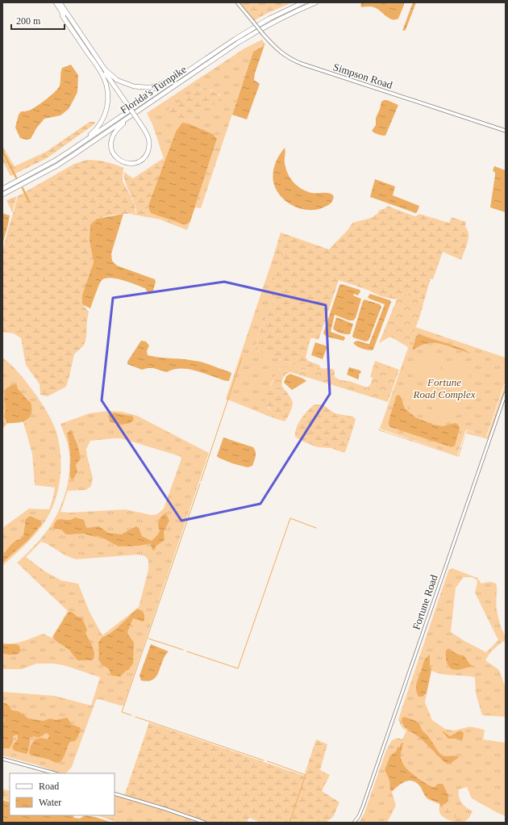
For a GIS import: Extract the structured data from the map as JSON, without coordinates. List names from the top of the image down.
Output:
{
  "streets": {
    "highway": ["Florida's Turnpike"],
    "main road": ["Simpson Road"],
    "street": ["Fortune Road"]
  },
  "parks": ["Fortune Road Complex"],
  "legend": ["Road", "Water"],
  "scale_bar": "200 m"
}
